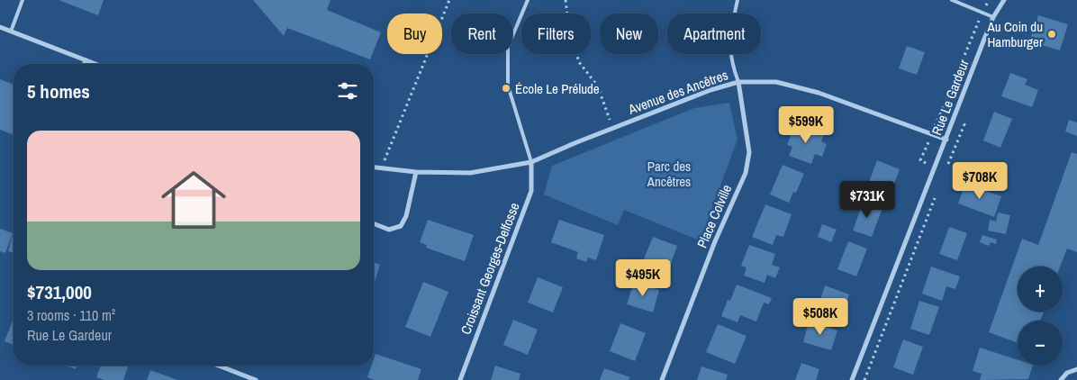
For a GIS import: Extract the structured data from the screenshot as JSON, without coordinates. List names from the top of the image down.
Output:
{
  "streets": {
    "street": [
      "Avenue des Ancêtres",
      "Rue Le Gardeur",
      "Place Colville",
      "Croissant Georges-Delfosse"
    ]
  },
  "crossings": [
    ["Avenue des Ancêtres", "Rue Le Gardeur"],
    ["Avenue des Ancêtres", "Place Colville"],
    ["Avenue des Ancêtres", "Croissant Georges-Delfosse"]
  ],
  "parks": ["Parc des Ancêtres"],
  "places": ["Au Coin du Hamburger", "École Le Prélude"],
  "page": {
    "chip": [
      "Buy",
      "Rent",
      "Filters",
      "New",
      "Apartment"
    ],
    "heading": "5 homes",
    "price": [
      "$599K",
      "$708K",
      "$731K",
      "$495K",
      "$508K"
    ],
    "list": [
      {
        "name": "$731,000",
        "note": "3 rooms · 110 m² · Rue Le Gardeur"
      }
    ],
    "map_buttons": ["+", "−"]
  }
}
